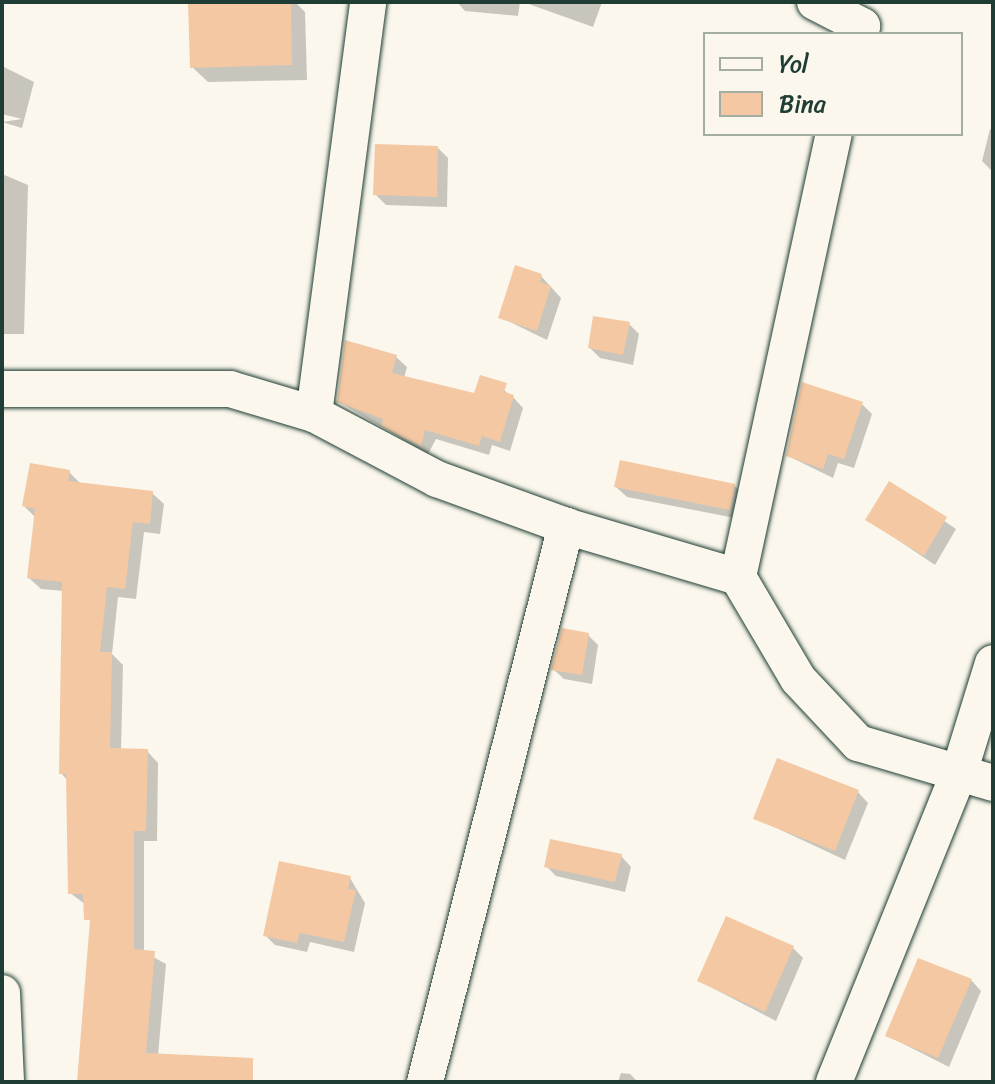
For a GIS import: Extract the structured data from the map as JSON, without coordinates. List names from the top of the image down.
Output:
{
  "legend": ["Yol", "Bina"]
}
